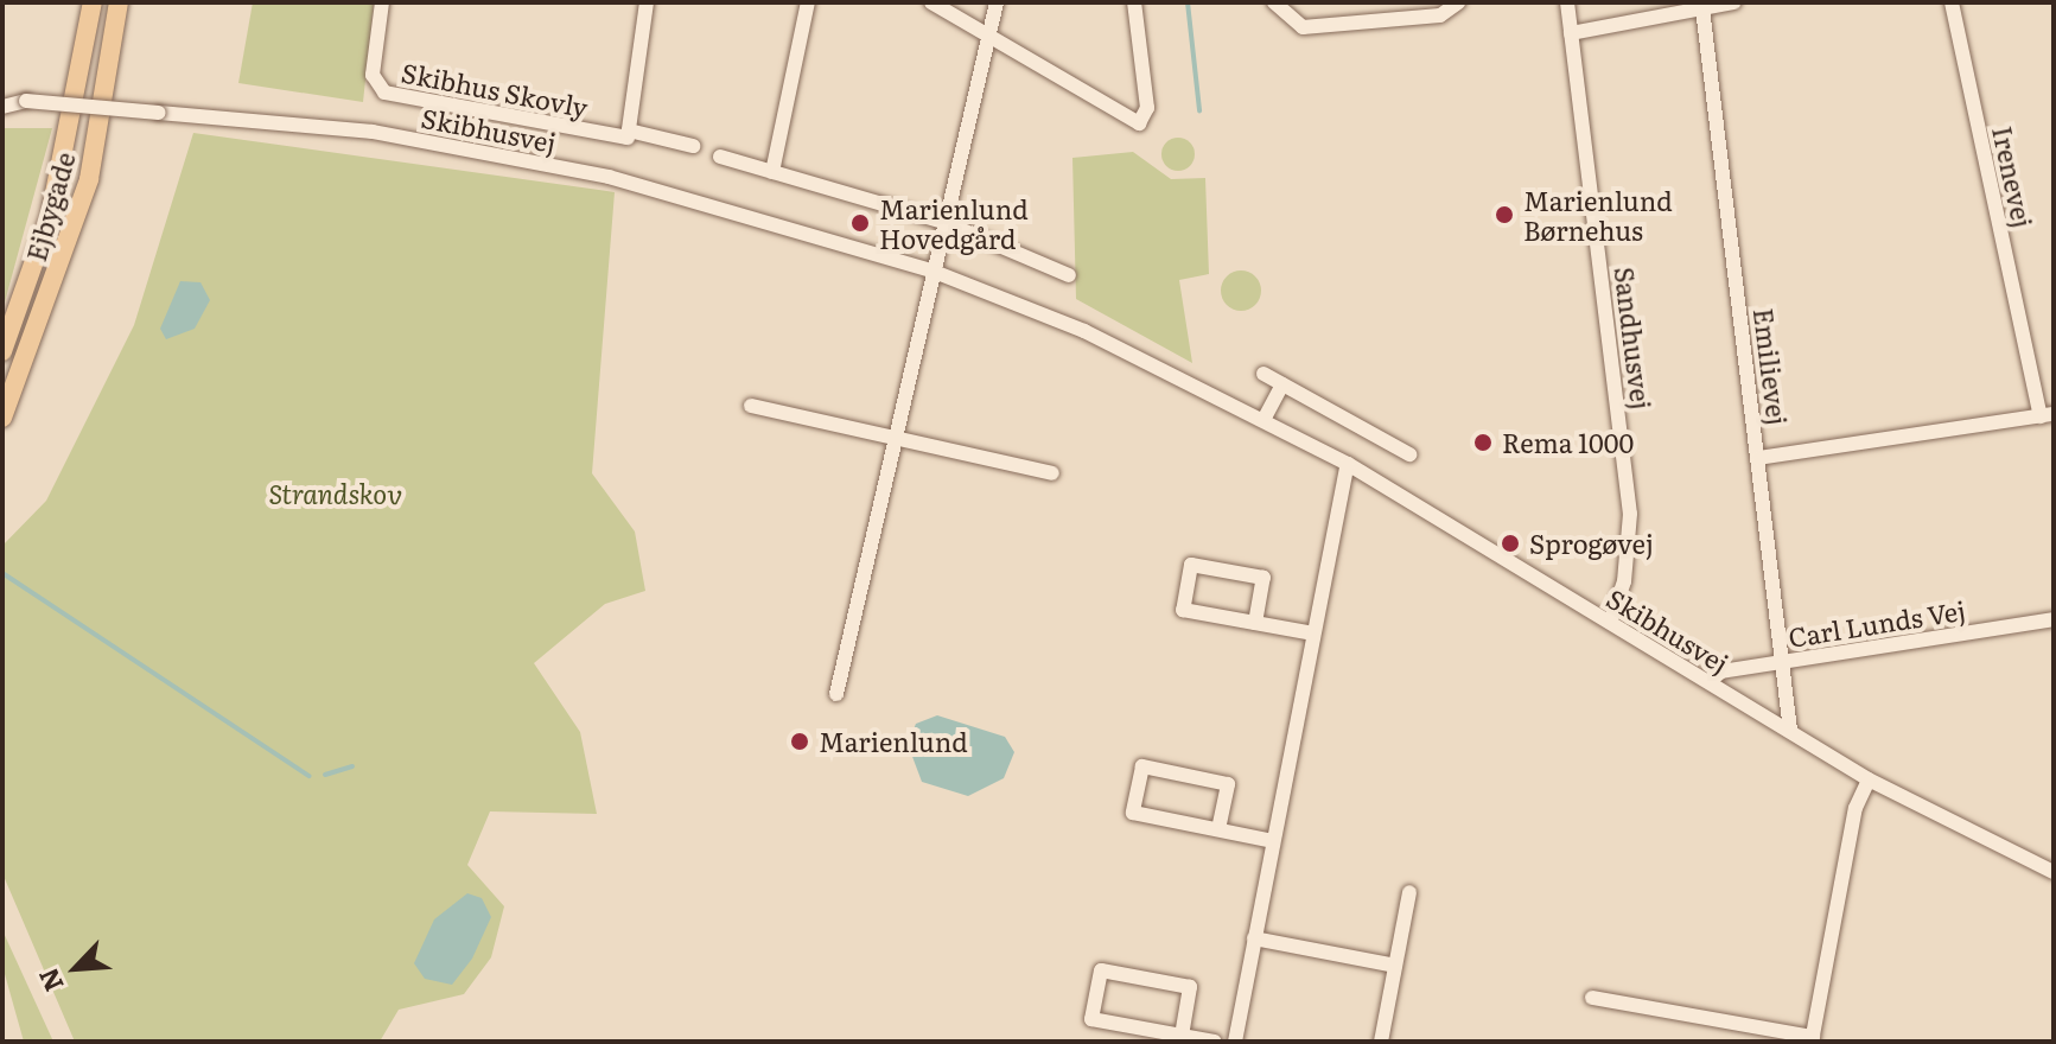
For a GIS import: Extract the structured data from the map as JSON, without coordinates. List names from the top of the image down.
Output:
{
  "streets": {
    "main road": ["Ejbygade"],
    "street": [
      "Skibhus Skovly",
      "Skibhusvej",
      "Irenevej",
      "Sandhusvej",
      "Emilievej",
      "Carl Lunds Vej"
    ]
  },
  "crossings": [
    ["Skibhusvej", "Sandhusvej"],
    ["Skibhusvej", "Emilievej"],
    ["Skibhusvej", "Carl Lunds Vej"],
    ["Emilievej", "Carl Lunds Vej"]
  ],
  "parks": ["Strandskov"],
  "places": [
    "Marienlund Børnehus",
    "Marienlund Hovedgård",
    "Rema 1000",
    "Sprogøvej",
    "Marienlund"
  ],
  "north": "bottom left"
}
